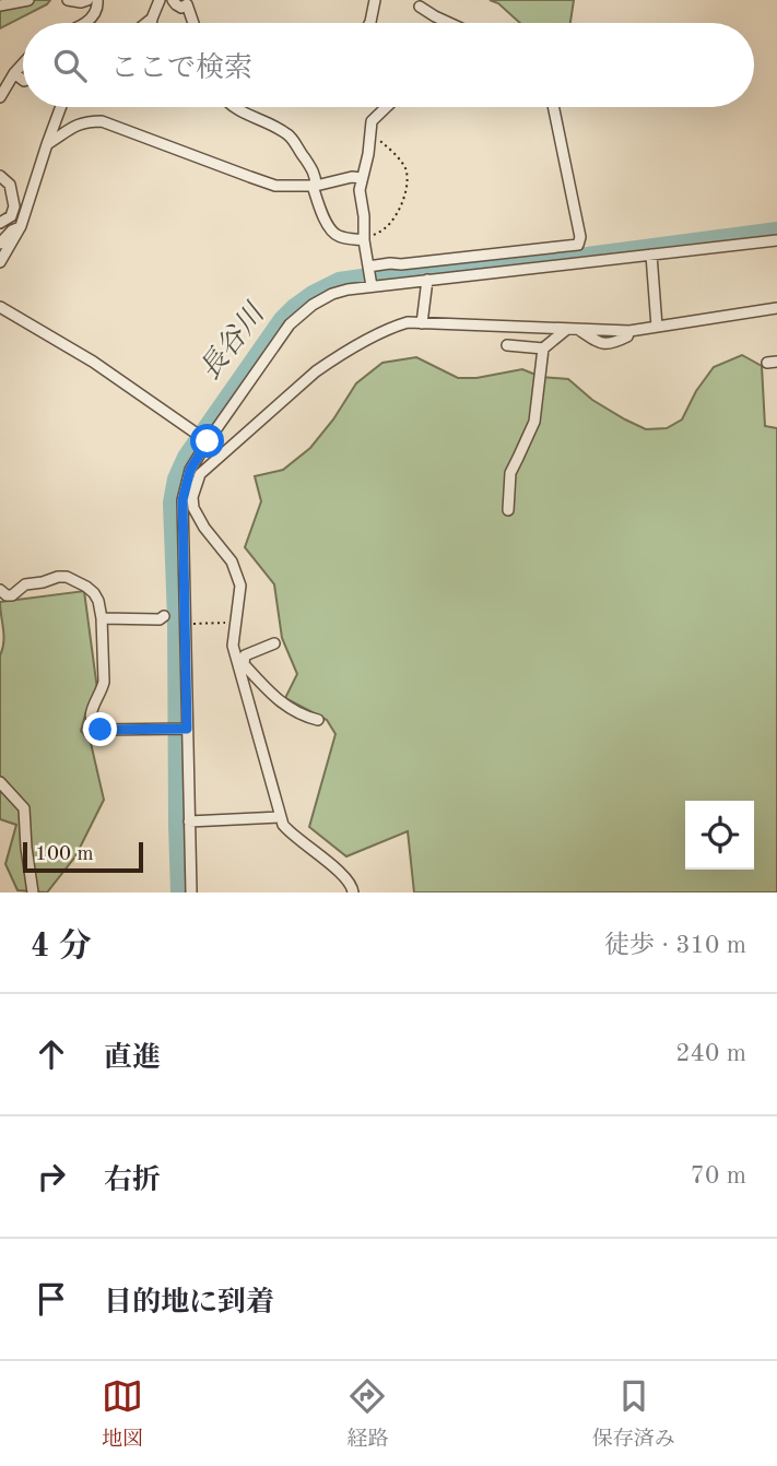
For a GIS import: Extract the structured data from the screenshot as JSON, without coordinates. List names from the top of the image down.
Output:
{
  "water": ["長谷川"],
  "scale_bar": "100 m",
  "page": {
    "search": "ここで検索",
    "scale": "100 m",
    "heading": ["4 分", "徒歩 · 310 m"],
    "list": [
      ["直進", "240 m"],
      ["右折", "70 m"],
      "目的地に到着"
    ],
    "nav": ["地図", "経路", "保存済み"]
  }
}
